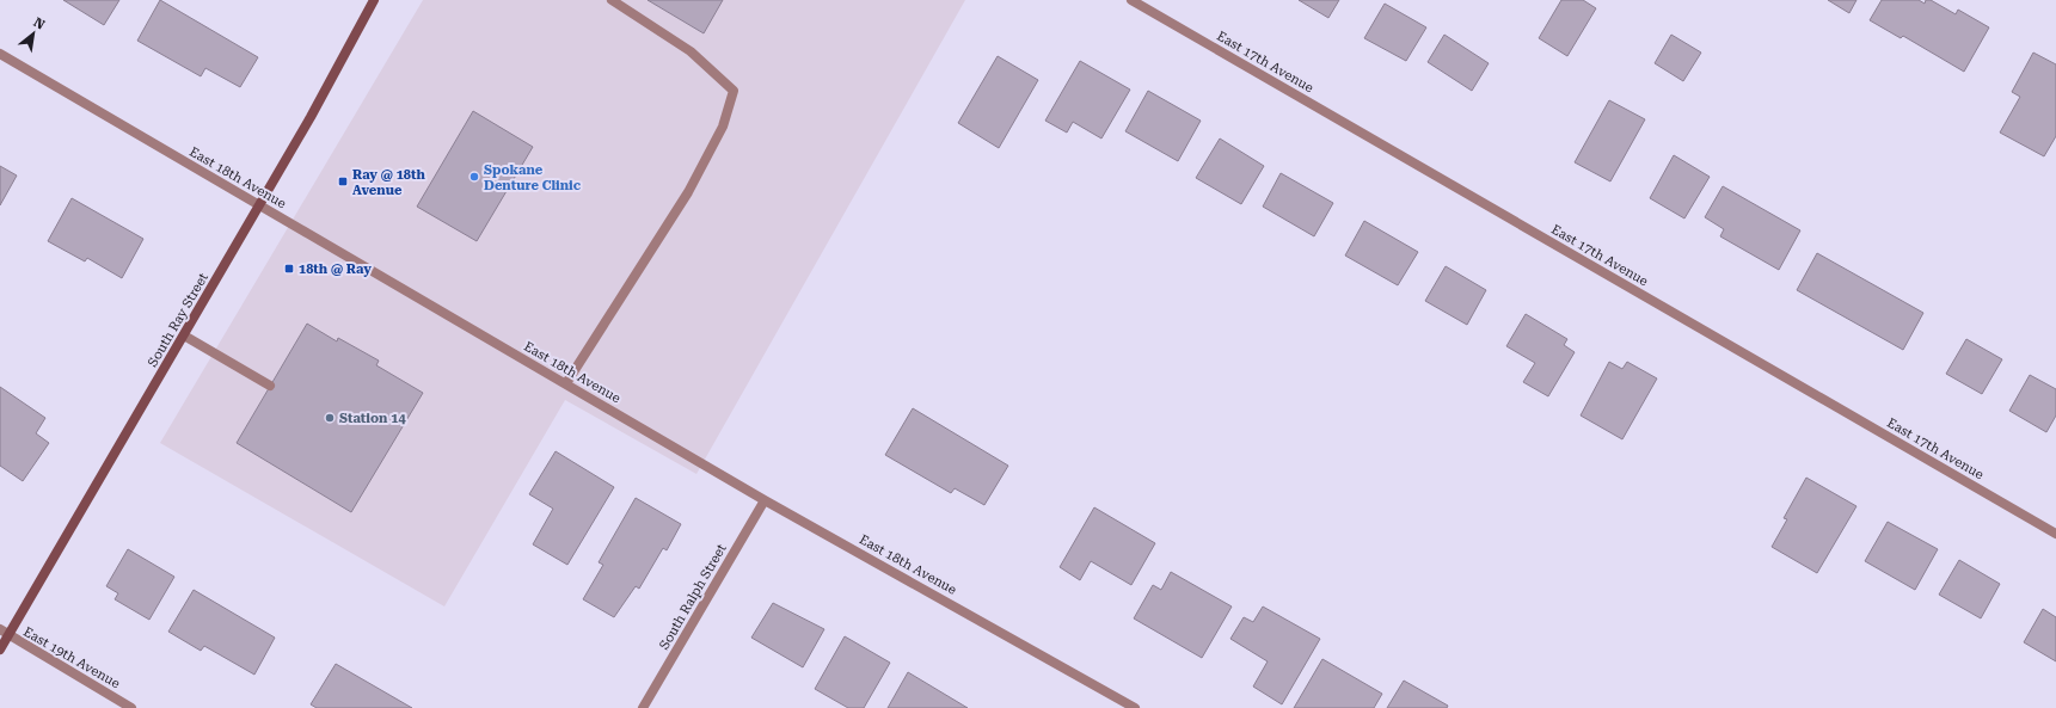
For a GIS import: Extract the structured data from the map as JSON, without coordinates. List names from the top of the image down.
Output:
{
  "streets": {
    "main road": ["South Ray Street"],
    "street": [
      "East 17th Avenue",
      "East 18th Avenue",
      "South Ralph Street",
      "East 19th Avenue"
    ]
  },
  "crossings": [
    ["East 18th Avenue", "South Ray Street"],
    ["East 18th Avenue", "South Ralph Street"],
    ["South Ray Street", "East 19th Avenue"]
  ],
  "places": {
    "other": ["Spokane Denture Clinic", "Station 14"],
    "transit": ["Ray @ 18th Avenue", "18th @ Ray"]
  },
  "north": "top right"
}
